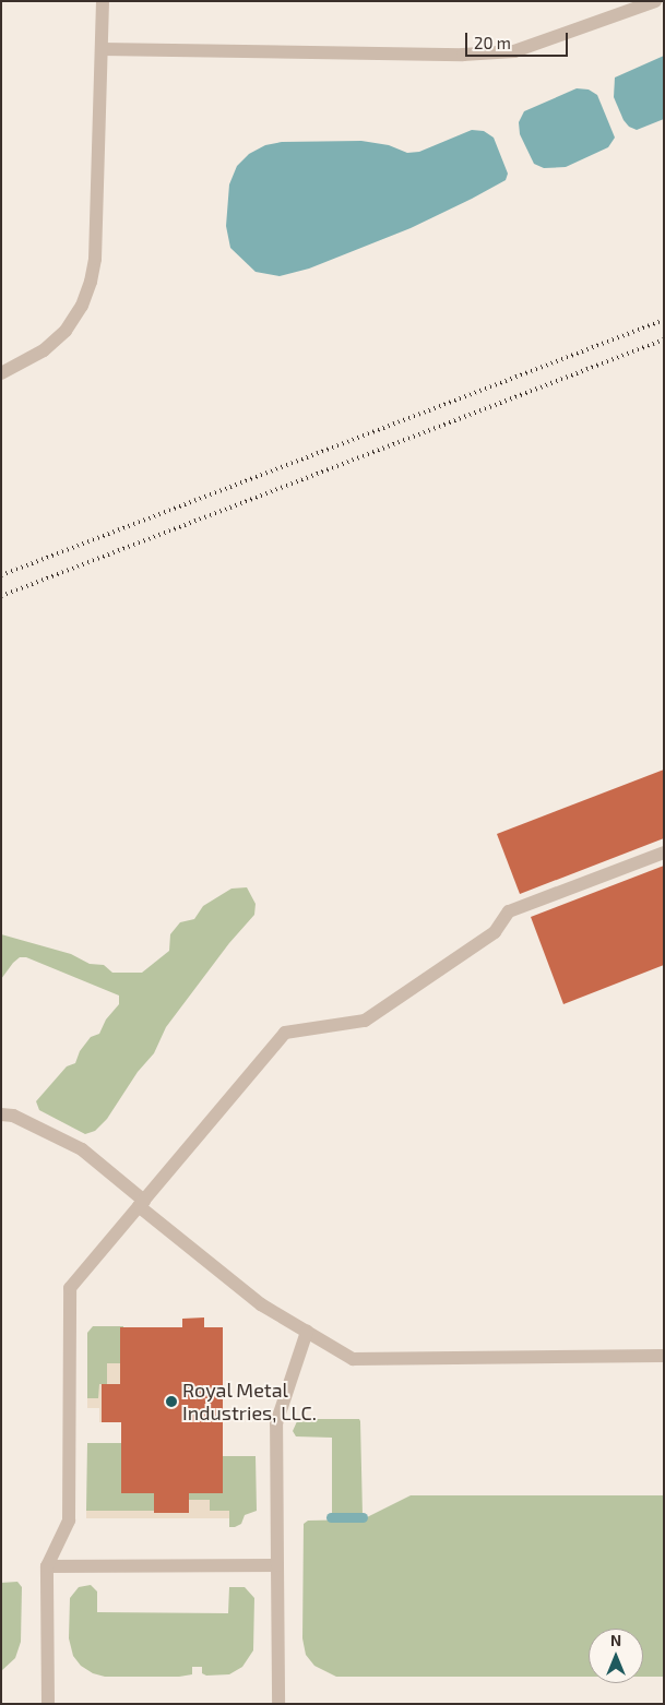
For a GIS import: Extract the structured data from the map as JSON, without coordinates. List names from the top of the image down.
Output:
{
  "places": ["Royal Metal Industries, LLC."],
  "scale_bar": "20 m",
  "north": "top"
}
